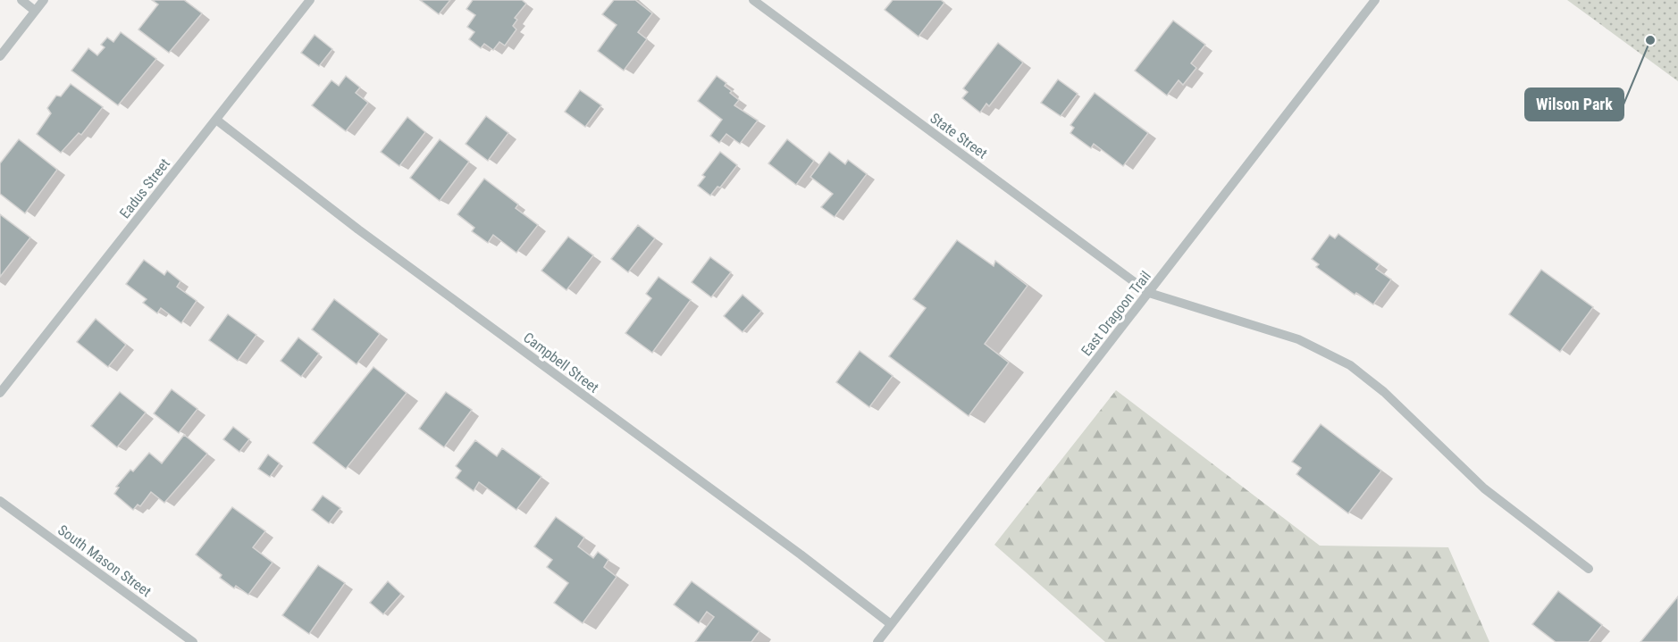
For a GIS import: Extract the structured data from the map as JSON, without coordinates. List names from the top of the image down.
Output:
{
  "streets": {
    "street": [
      "State Street",
      "Eadus Street",
      "East Dragoon Trail",
      "Campbell Street",
      "South Mason Street"
    ]
  },
  "crossings": [
    ["State Street", "East Dragoon Trail"],
    ["Eadus Street", "Campbell Street"],
    ["East Dragoon Trail", "Campbell Street"]
  ],
  "places": ["Wilson Park"]
}
